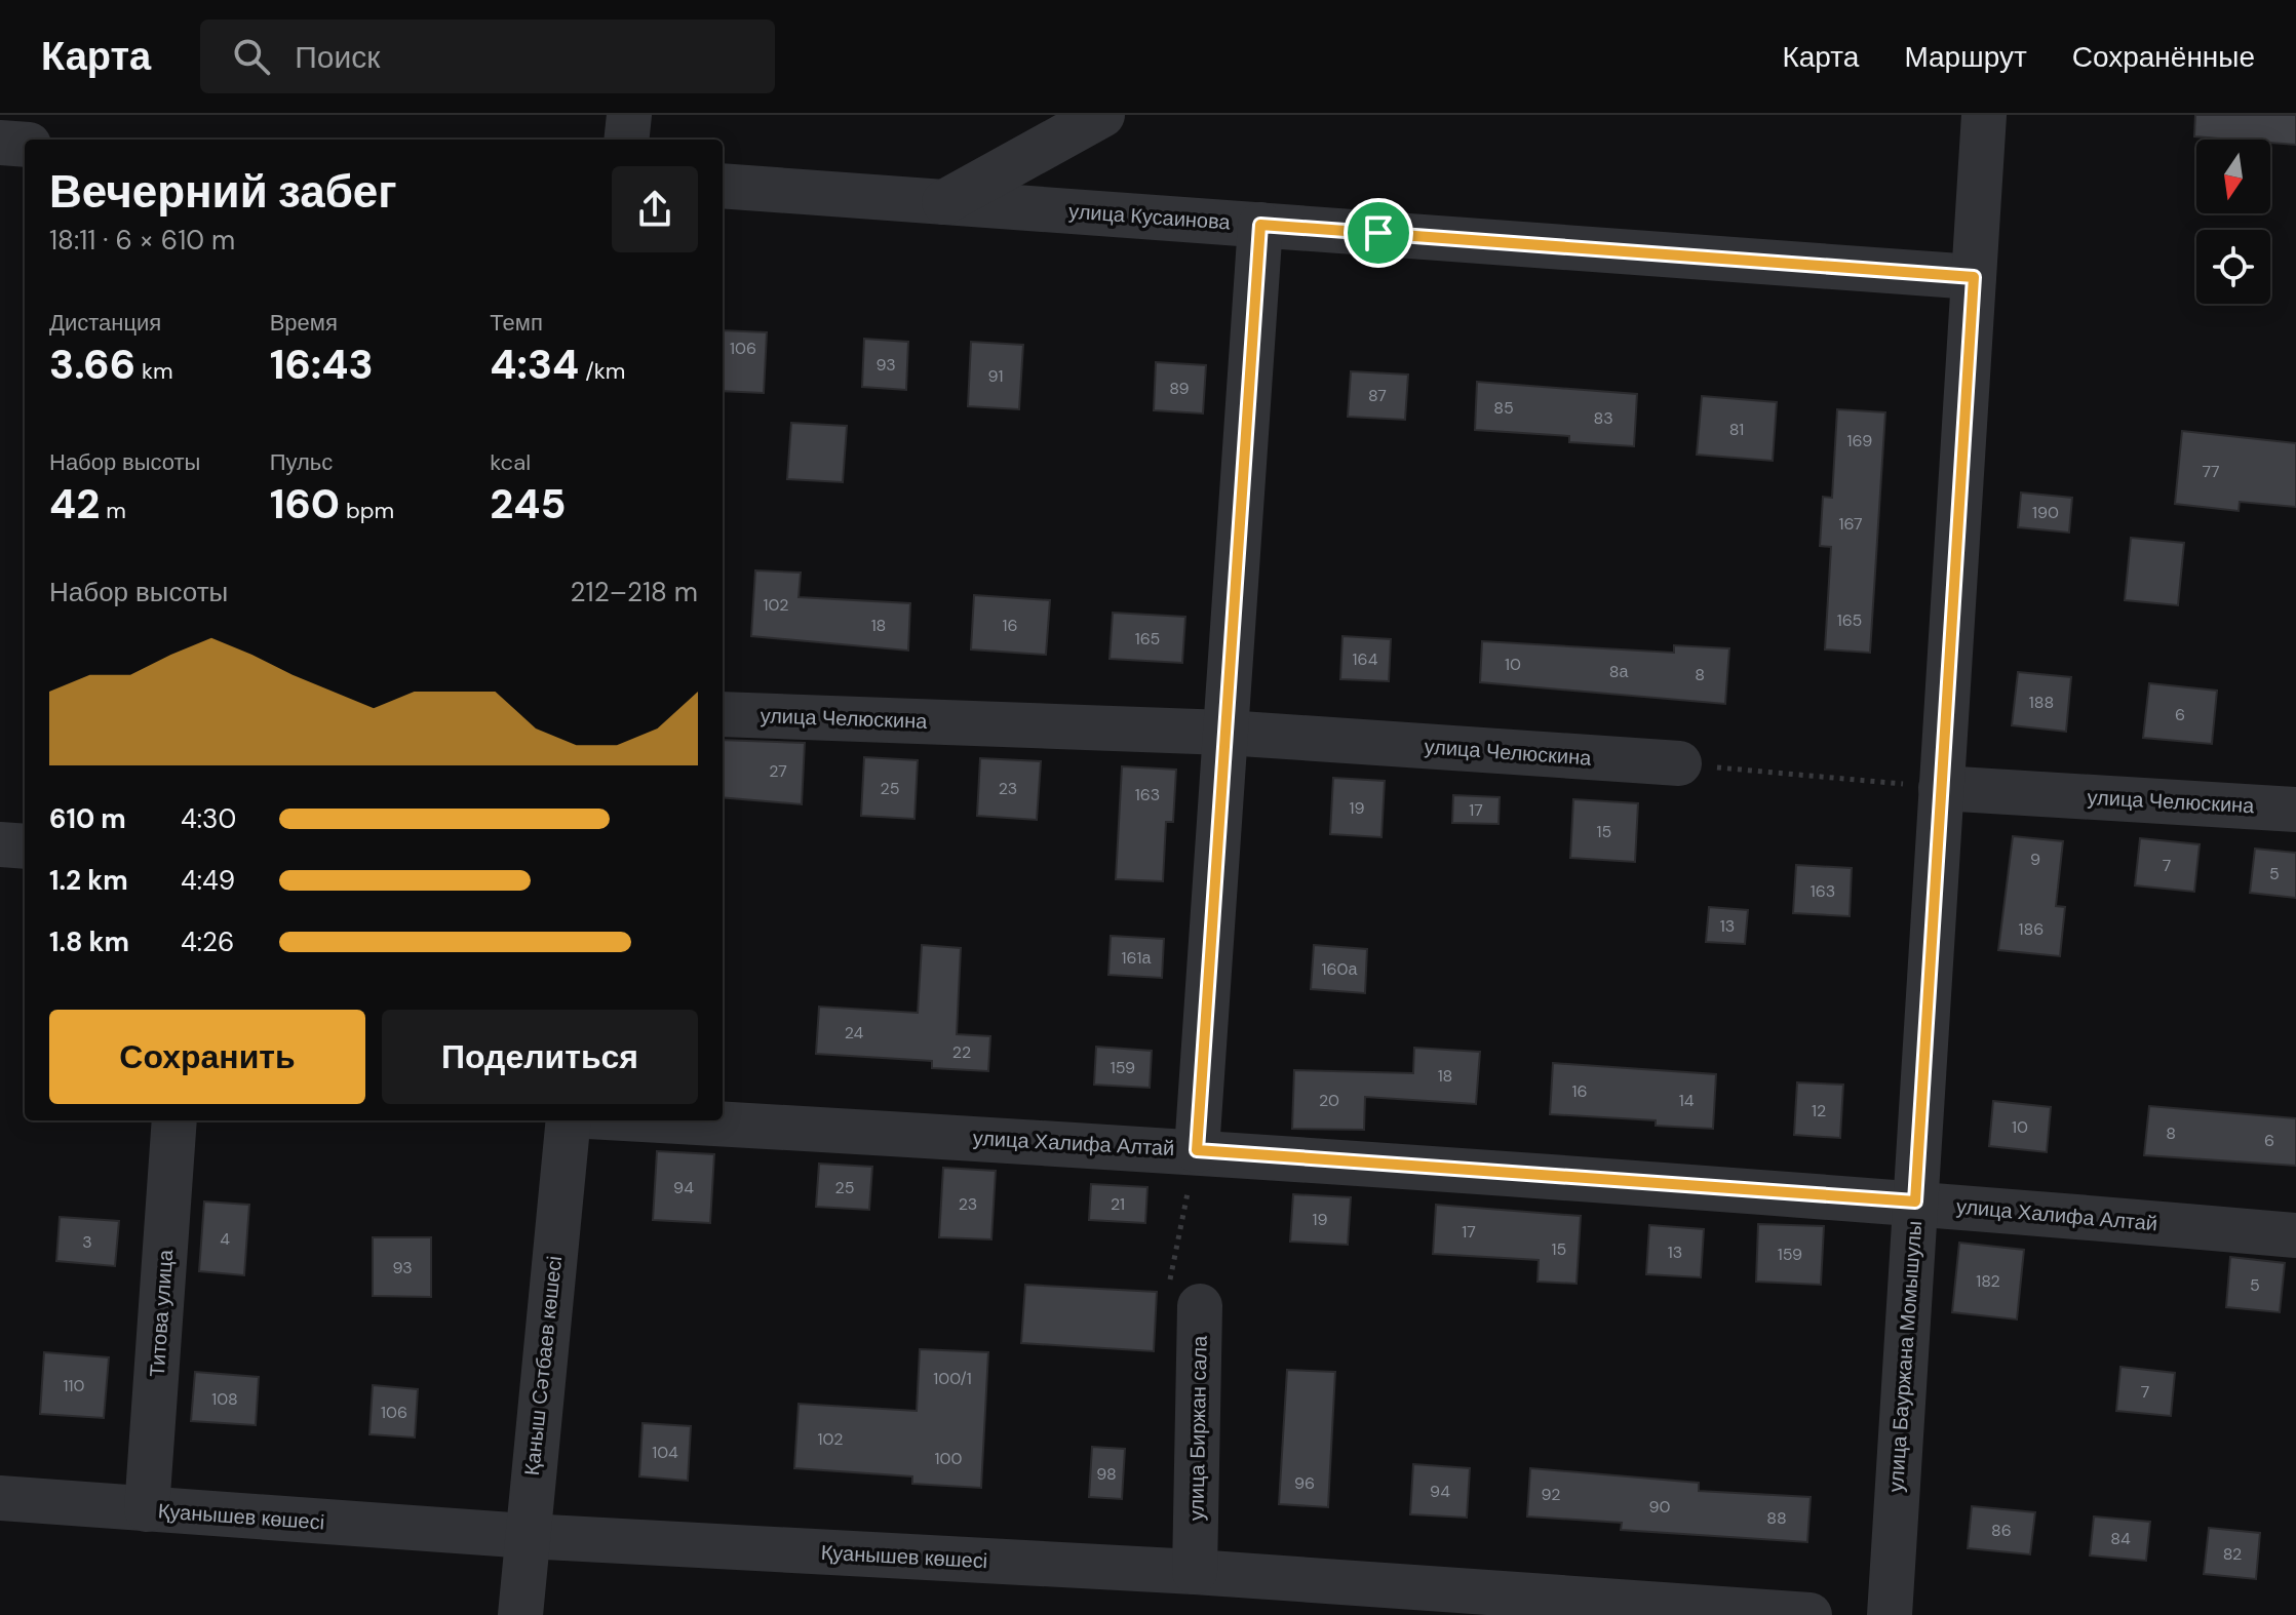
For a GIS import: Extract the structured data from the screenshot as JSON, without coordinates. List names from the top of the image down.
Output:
{
  "streets": {
    "street": [
      "улица Кусаинова",
      "улица Челюскина",
      "улица Халифа Алтай",
      "Титова улица",
      "улица Бауржана Момышулы",
      "Қаныш Сәтбаев көшесі",
      "улица Биржан сала",
      "Қуанышев көшесі"
    ]
  },
  "crossings": [
    ["улица Кусаинова", "улица Бауржана Момышулы"],
    ["улица Челюскина", "улица Бауржана Момышулы"],
    ["улица Халифа Алтай", "улица Бауржана Момышулы"],
    ["улица Халифа Алтай", "улица Биржан сала"],
    ["Титова улица", "Қуанышев көшесі"],
    ["Қаныш Сәтбаев көшесі", "Қуанышев көшесі"],
    ["улица Биржан сала", "Қуанышев көшесі"]
  ],
  "house_numbers": [
    "106",
    "93",
    "91",
    "89",
    "87",
    "85",
    "83",
    "81",
    "169",
    "77",
    "190",
    "167",
    "102",
    "165",
    "18",
    "16",
    "165",
    "164",
    "10",
    "8а",
    "8",
    "188",
    "6",
    "27",
    "25",
    "23",
    "163",
    "19",
    "17",
    "15",
    "9",
    "7",
    "5",
    "163",
    "13",
    "186",
    "161а",
    "160а",
    "24",
    "22",
    "159",
    "18",
    "16",
    "20",
    "14",
    "12",
    "10",
    "8",
    "6",
    "94",
    "25",
    "23",
    "21",
    "19",
    "17",
    "4",
    "3",
    "15",
    "13",
    "159",
    "93",
    "182",
    "5",
    "100/1",
    "110",
    "7",
    "108",
    "106",
    "102",
    "104",
    "100",
    "98",
    "96",
    "94",
    "92",
    "90",
    "88",
    "86",
    "84",
    "82"
  ],
  "north": "bottom",
  "page": {
    "header": "Карта",
    "search": "Поиск",
    "nav": ["Карта", "Маршрут", "Сохранённые"],
    "heading": ["Вечерний забег", "18:11 · 6 × 610 m"],
    "stats": [
      ["Дистанция", "3.66 km"],
      ["Время", "16:43"],
      ["Темп", "4:34 /km"],
      ["Набор высоты", "42 m"],
      ["Пульс", "160 bpm"],
      ["kcal", "245"]
    ],
    "chart": ["Набор высоты", "212–218 m"],
    "list": [
      {
        "name": "610 m",
        "note": "4:30"
      },
      {
        "name": "1.2 km",
        "note": "4:49"
      },
      {
        "name": "1.8 km",
        "note": "4:26"
      }
    ],
    "buttons": ["Сохранить", "Поделиться"]
  }
}
